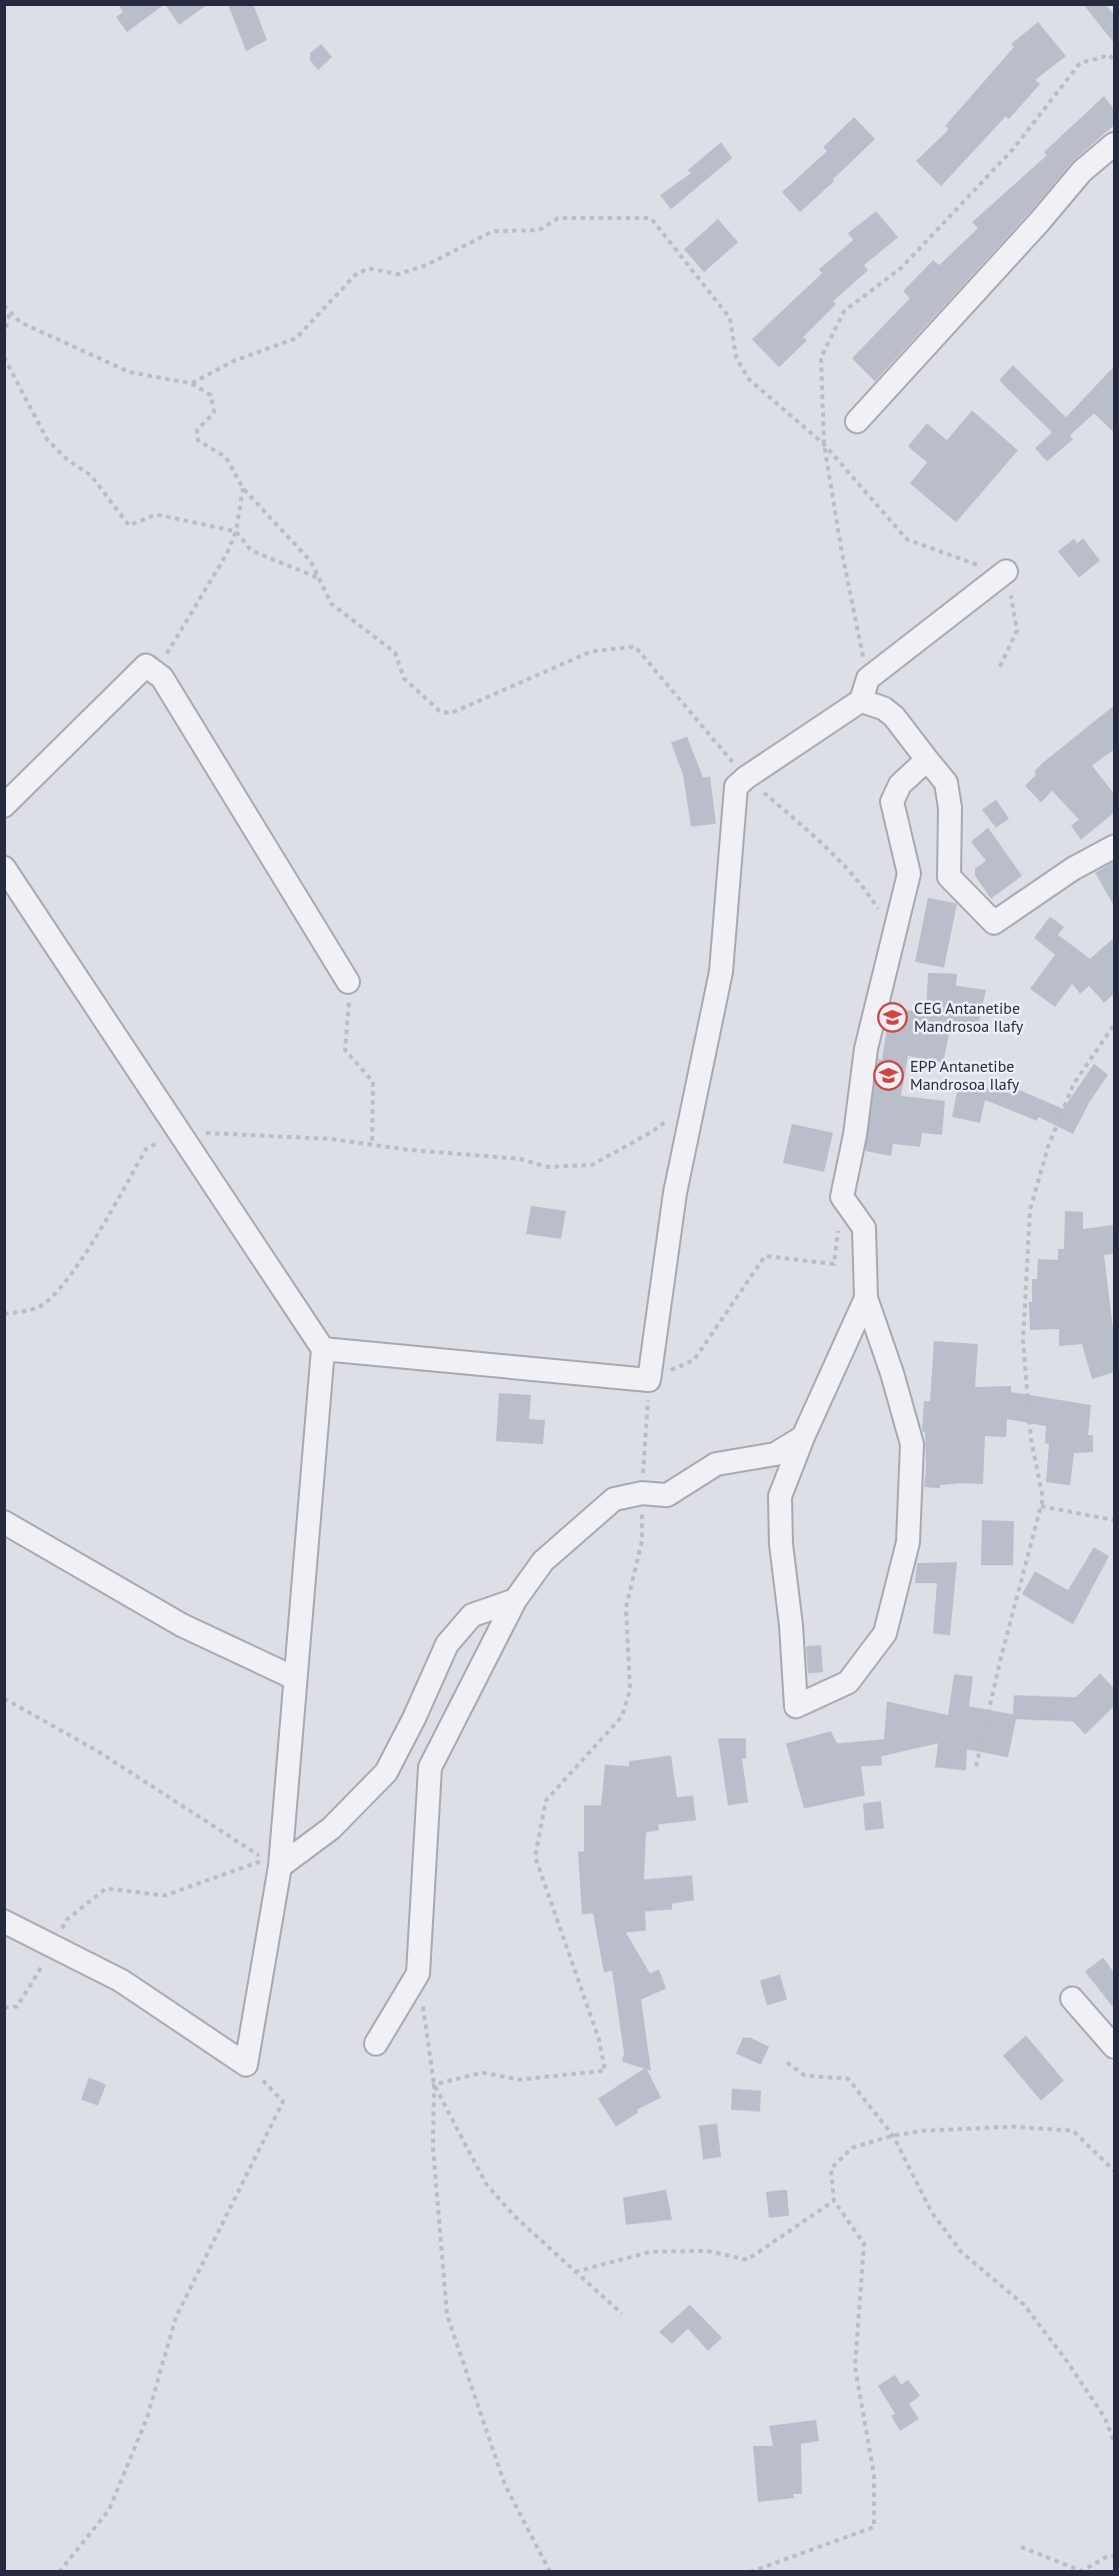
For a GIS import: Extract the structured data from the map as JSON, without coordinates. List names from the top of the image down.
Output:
{
  "places": {
    "school or university": ["CEG Antanetibe Mandrosoa Ilafy", "EPP Antanetibe Mandrosoa Ilafy"]
  }
}
